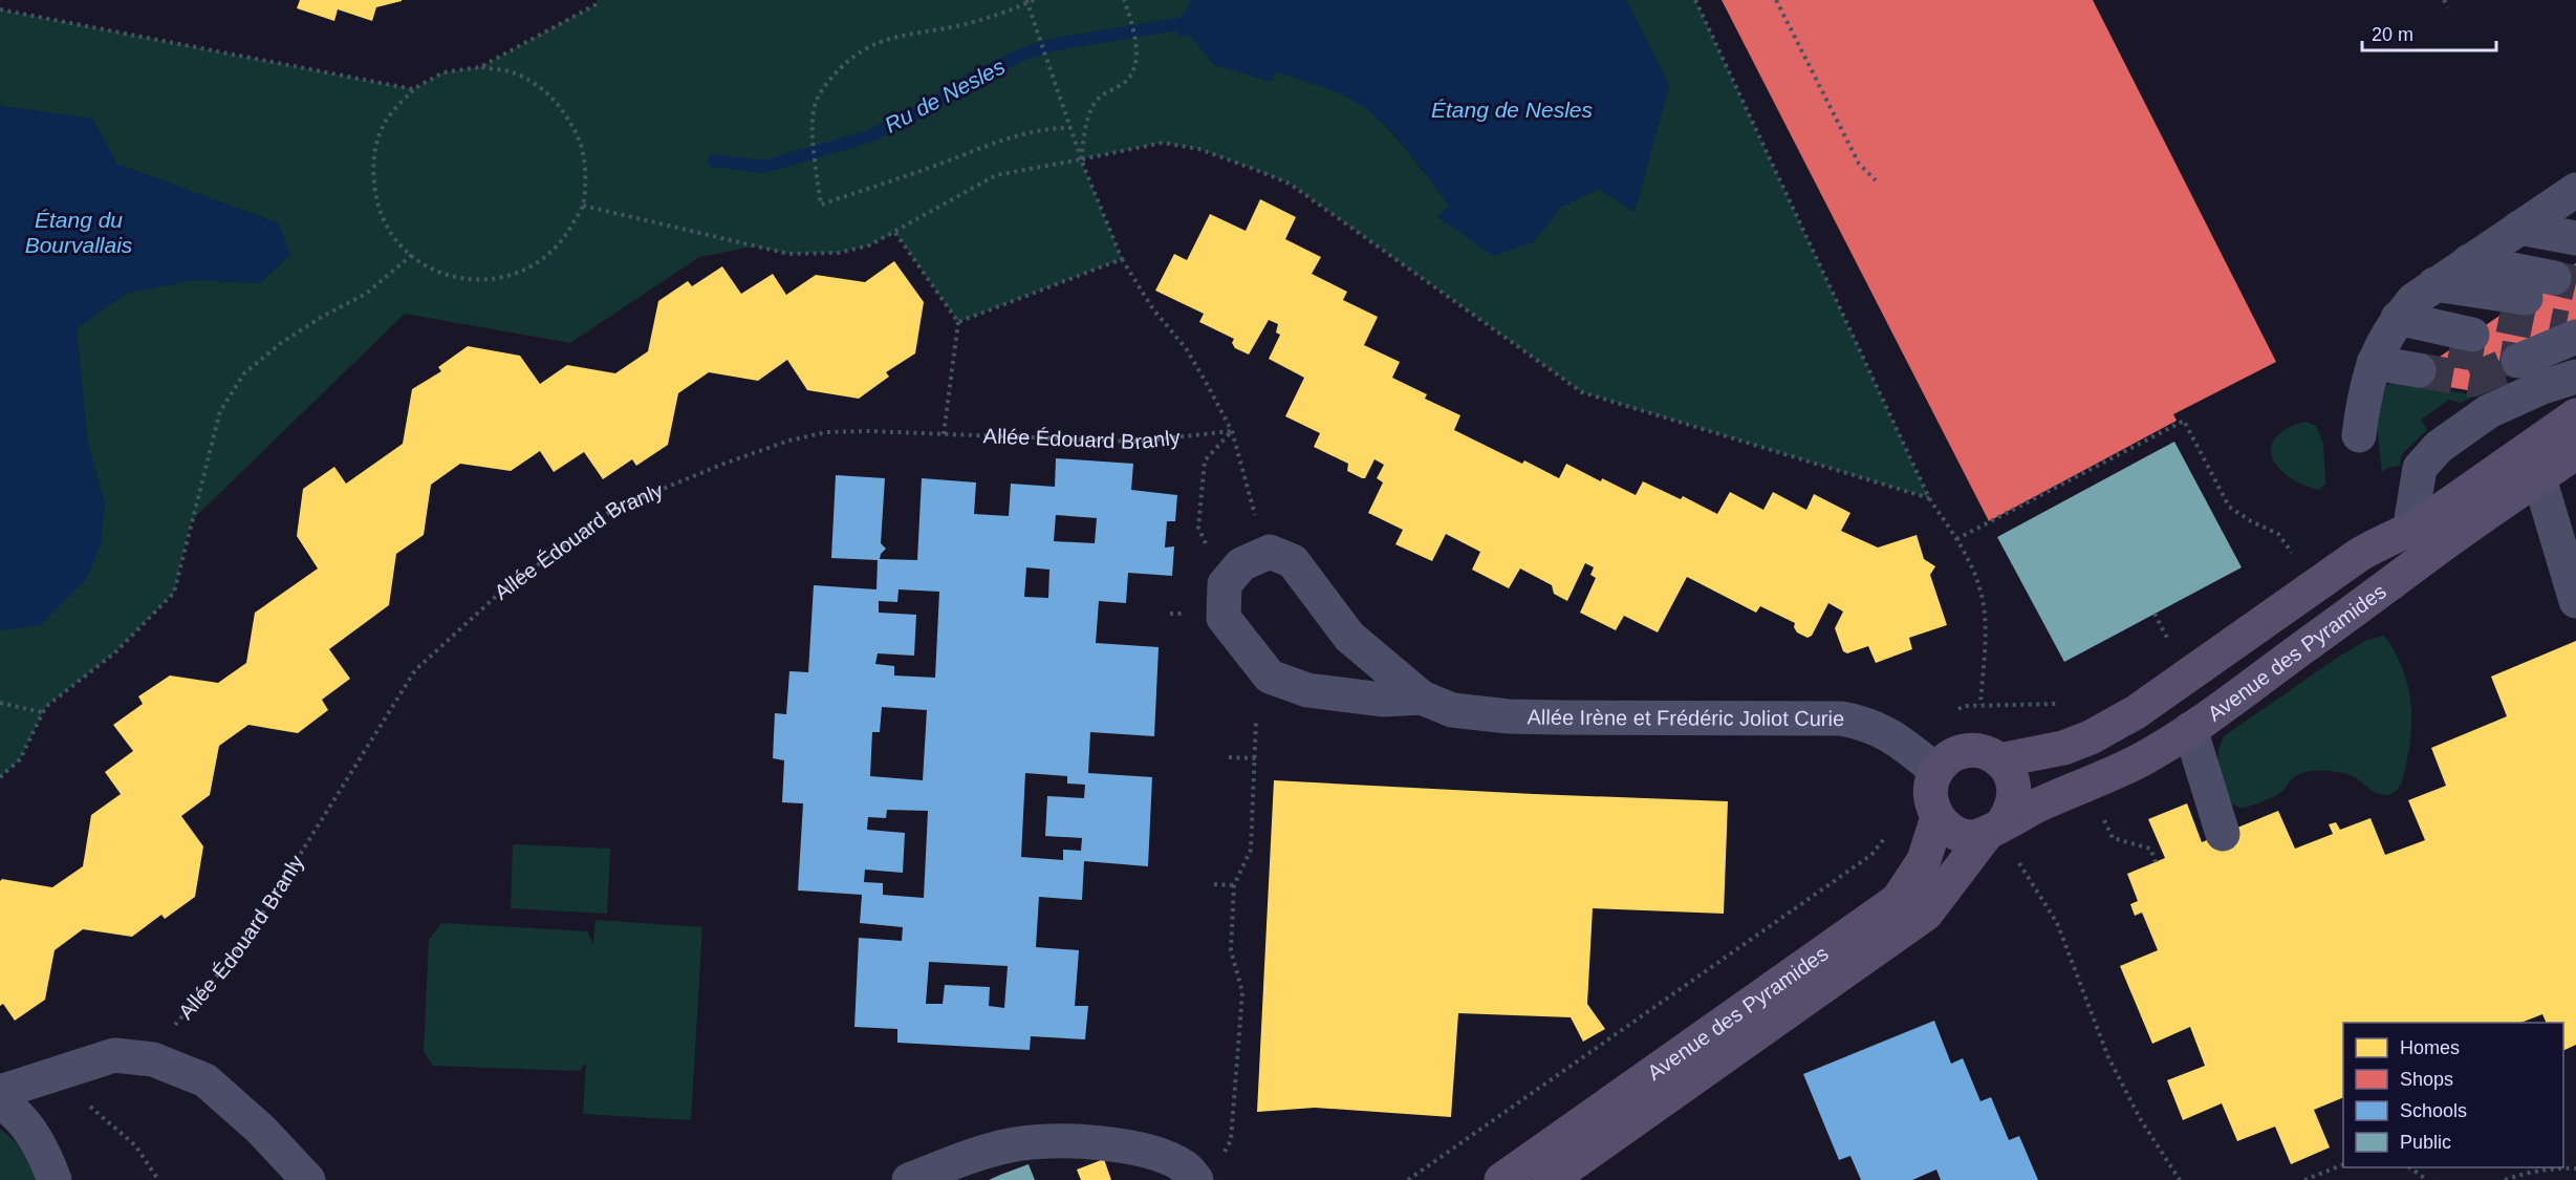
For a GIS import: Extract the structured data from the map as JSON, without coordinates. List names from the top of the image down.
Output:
{
  "streets": {
    "main road": ["Avenue des Pyramides"],
    "street": ["Allée Irène et Frédéric Joliot Curie"],
    "path": ["Allée Édouard Branly"]
  },
  "crossings": [
    ["Avenue des Pyramides", "Allée Irène et Frédéric Joliot Curie"]
  ],
  "water": ["Ru de Nesles", "Étang de Nesles", "Étang du Bourvallais"],
  "legend": [
    "Homes",
    "Shops",
    "Schools",
    "Public"
  ],
  "scale_bar": "20 m"
}
